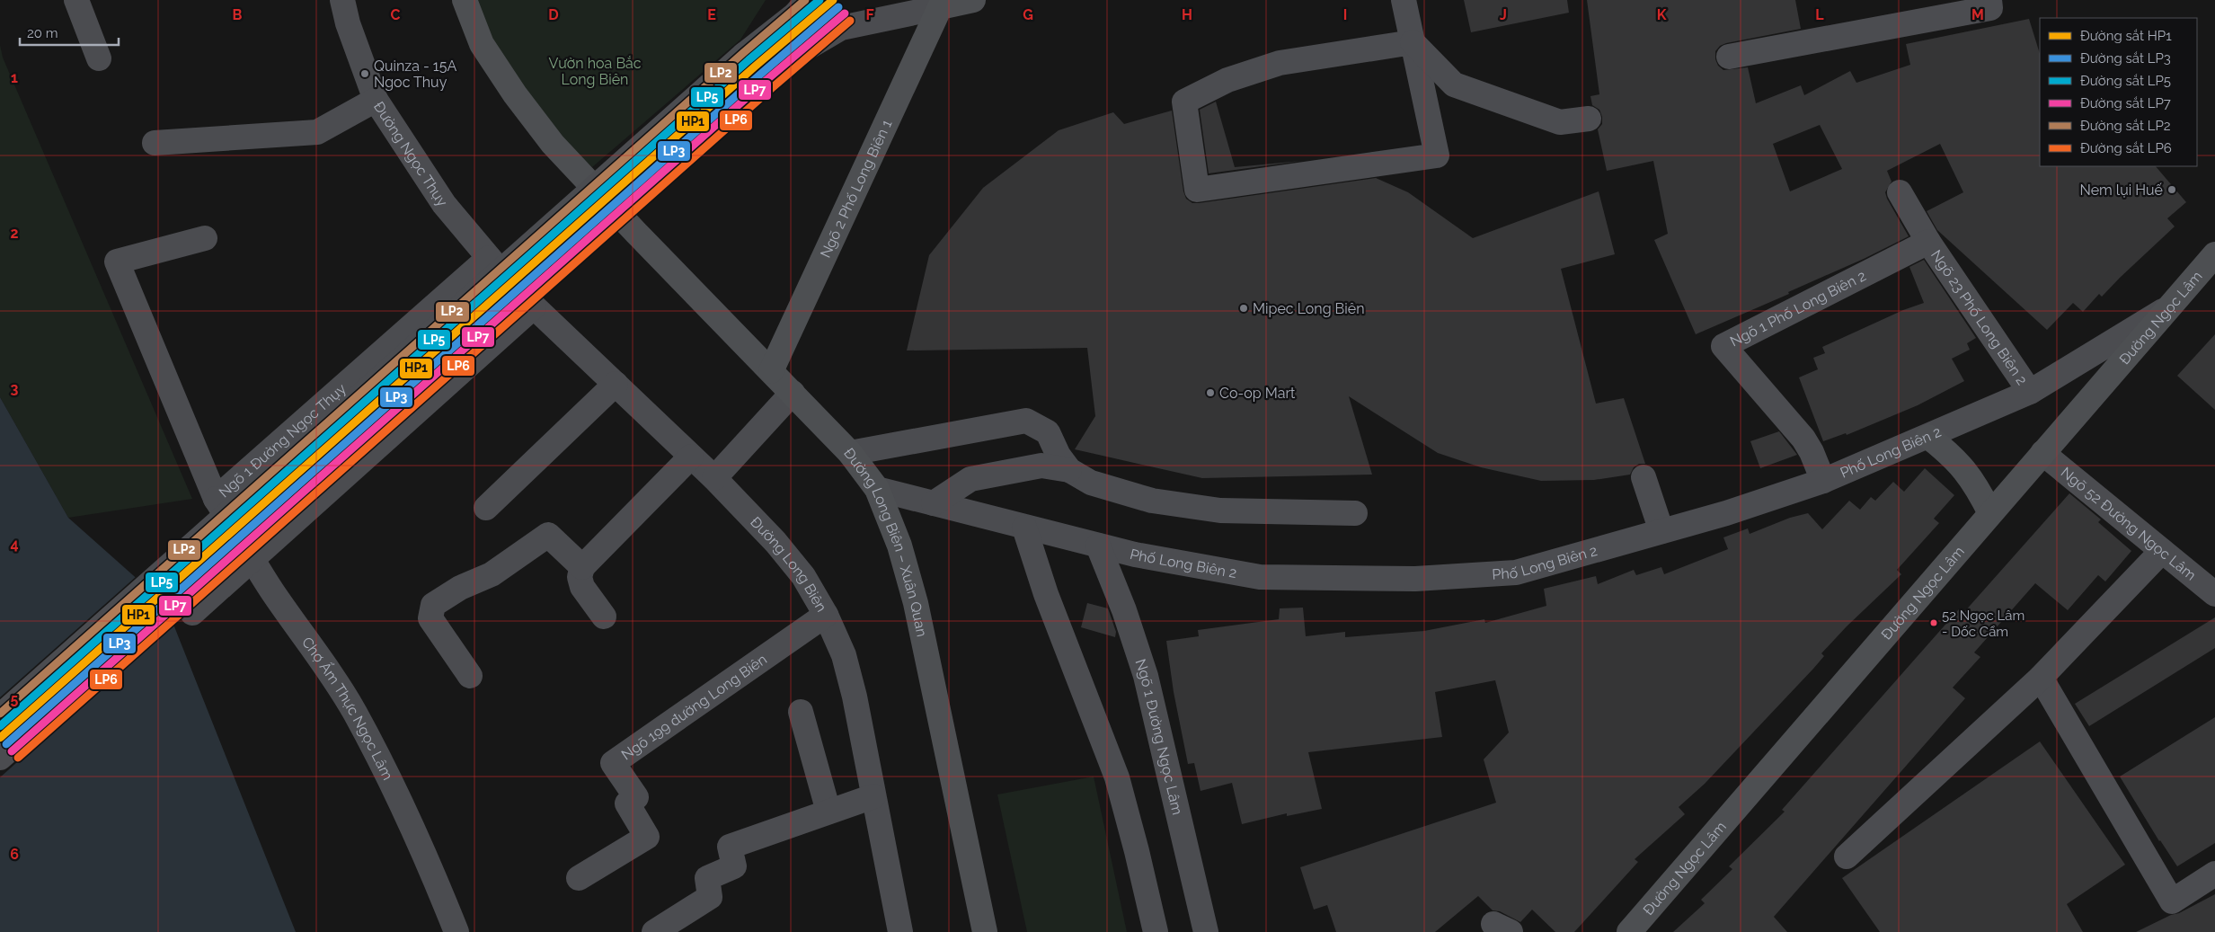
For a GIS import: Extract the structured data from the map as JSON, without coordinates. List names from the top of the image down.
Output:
{
  "streets": {
    "main road": ["Ngõ 2 Phố Long Biên 1", "Đường Ngọc Lâm", "Đường Long Biên – Xuân Quan"],
    "street": [
      "Đường Ngọc Thụy",
      "Ngõ 1 Phố Long Biên 2",
      "Ngõ 23 Phố Long Biên 2",
      "Ngõ 1 Đường Ngọc Thụy",
      "Phố Long Biên 2",
      "Ngõ 52 Đường Ngọc Lâm",
      "Đường Long Biên",
      "Ngõ 199 đường Long Biên",
      "Chợ Ẩm Thực Ngọc Lâm",
      "Ngõ 1 Đường Ngọc Lâm"
    ]
  },
  "crossings": [
    ["Đường Ngọc Thụy", "Ngõ 1 Đường Ngọc Thụy"],
    ["Đường Ngọc Thụy", "Đường Long Biên"],
    ["Ngõ 2 Phố Long Biên 1", "Đường Long Biên – Xuân Quan"],
    ["Ngõ 1 Phố Long Biên 2", "Ngõ 23 Phố Long Biên 2"],
    ["Ngõ 1 Phố Long Biên 2", "Phố Long Biên 2"],
    ["Ngõ 23 Phố Long Biên 2", "Phố Long Biên 2"],
    ["Đường Ngọc Lâm", "Phố Long Biên 2"],
    ["Đường Ngọc Lâm", "Ngõ 52 Đường Ngọc Lâm"],
    ["Ngõ 1 Đường Ngọc Thụy", "Chợ Ẩm Thực Ngọc Lâm"],
    ["Phố Long Biên 2", "Đường Long Biên – Xuân Quan"],
    ["Phố Long Biên 2", "Ngõ 1 Đường Ngọc Lâm"],
    ["Đường Long Biên", "Ngõ 199 đường Long Biên"]
  ],
  "parks": ["Vườn hoa Bắc Long Biên"],
  "places": [
    "Quinza - 15A Ngoc Thuy",
    "Nem lụi Huế",
    "Mipec Long Biên",
    "Co-op Mart",
    "52 Ngọc Lâm - Dốc Cẩm"
  ],
  "lines": [
    "rail line HP1",
    "rail line LP5",
    "rail line LP2",
    "rail line LP3",
    "rail line LP7",
    "rail line LP6"
  ],
  "legend": [
    "Đường sắt HP1",
    "Đường sắt LP3",
    "Đường sắt LP5",
    "Đường sắt LP7",
    "Đường sắt LP2",
    "Đường sắt LP6"
  ],
  "scale_bar": "20 m",
  "grid": {
    "columns": [
      "B",
      "C",
      "D",
      "E",
      "F",
      "G",
      "H",
      "I",
      "J",
      "K",
      "L",
      "M"
    ],
    "rows": [
      "1",
      "2",
      "3",
      "4",
      "5",
      "6"
    ]
  }
}
